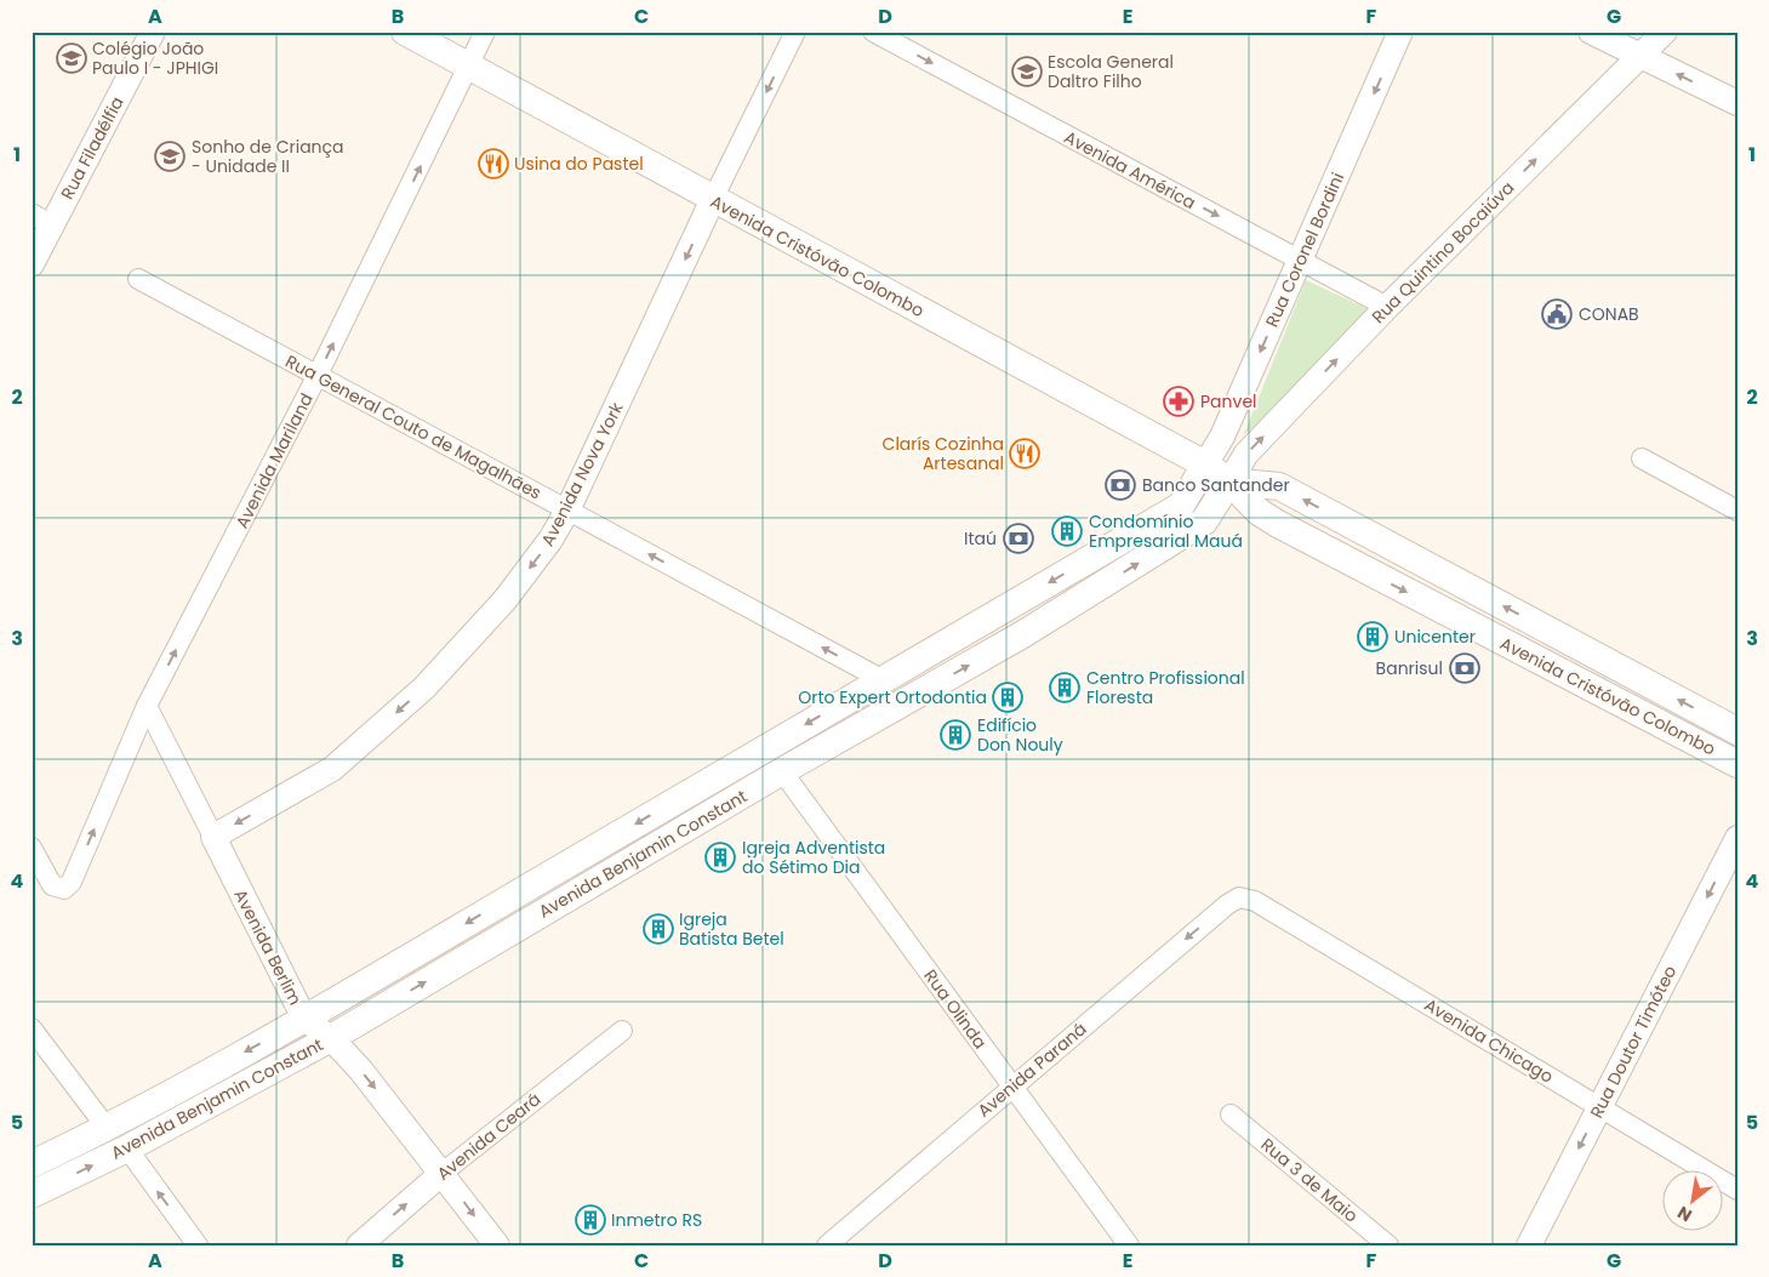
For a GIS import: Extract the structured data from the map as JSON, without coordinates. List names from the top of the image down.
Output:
{
  "streets": {
    "main road": ["Avenida Cristóvão Colombo", "Avenida Benjamin Constant"],
    "street": [
      "Rua Filadélfia",
      "Avenida América",
      "Rua Coronel Bordini",
      "Rua Quintino Bocaiúva",
      "Rua General Couto de Magalhães",
      "Avenida Mariland",
      "Avenida Nova York",
      "Avenida Berlim",
      "Rua Olinda",
      "Avenida Chicago",
      "Rua Doutor Timóteo",
      "Avenida Paraná",
      "Avenida Ceará",
      "Rua 3 de Maio"
    ]
  },
  "crossings": [
    ["Avenida América", "Rua Coronel Bordini"],
    ["Avenida América", "Rua Quintino Bocaiúva"],
    ["Rua Coronel Bordini", "Avenida Cristóvão Colombo"],
    ["Rua Coronel Bordini", "Avenida Benjamin Constant"],
    ["Rua Quintino Bocaiúva", "Avenida Cristóvão Colombo"],
    ["Rua Quintino Bocaiúva", "Avenida Benjamin Constant"],
    ["Avenida Cristóvão Colombo", "Avenida Mariland"],
    ["Avenida Cristóvão Colombo", "Avenida Nova York"],
    ["Avenida Cristóvão Colombo", "Avenida Benjamin Constant"],
    ["Rua General Couto de Magalhães", "Avenida Mariland"],
    ["Rua General Couto de Magalhães", "Avenida Nova York"],
    ["Rua General Couto de Magalhães", "Avenida Benjamin Constant"],
    ["Avenida Mariland", "Avenida Berlim"],
    ["Avenida Nova York", "Avenida Berlim"],
    ["Avenida Benjamin Constant", "Avenida Berlim"],
    ["Avenida Benjamin Constant", "Rua Olinda"],
    ["Avenida Berlim", "Avenida Ceará"],
    ["Rua Olinda", "Avenida Paraná"],
    ["Avenida Chicago", "Rua Doutor Timóteo"],
    ["Avenida Chicago", "Avenida Paraná"]
  ],
  "one_way": [
    "Avenida América",
    "Rua Coronel Bordini",
    "Rua Quintino Bocaiúva",
    "Rua General Couto de Magalhães",
    "Avenida Mariland",
    "Avenida Nova York",
    "Avenida Berlim",
    "Rua Doutor Timóteo",
    "Avenida Paraná"
  ],
  "places": {
    "school or university": ["Colégio João Paulo I - JPHIGI", "Escola General Daltro Filho", "Sonho de Criança - Unidade II"],
    "restaurant": ["Usina do Pastel", "Clarís Cozinha Artesanal"],
    "public building": ["CONAB"],
    "pharmacy": ["Panvel"],
    "bank": ["Banco Santander", "Itaú", "Banrisul"],
    "building": [
      "Condomínio Empresarial Mauá",
      "Unicenter",
      "Centro Profissional Floresta",
      "Orto Expert Ortodontia",
      "Edifício Don Nouly",
      "Igreja Adventista do Sétimo Dia",
      "Igreja Batista Betel",
      "Inmetro RS"
    ]
  },
  "north": "bottom left",
  "grid": {
    "columns": [
      "A",
      "B",
      "C",
      "D",
      "E",
      "F",
      "G"
    ],
    "rows": [
      "1",
      "2",
      "3",
      "4",
      "5"
    ]
  }
}
